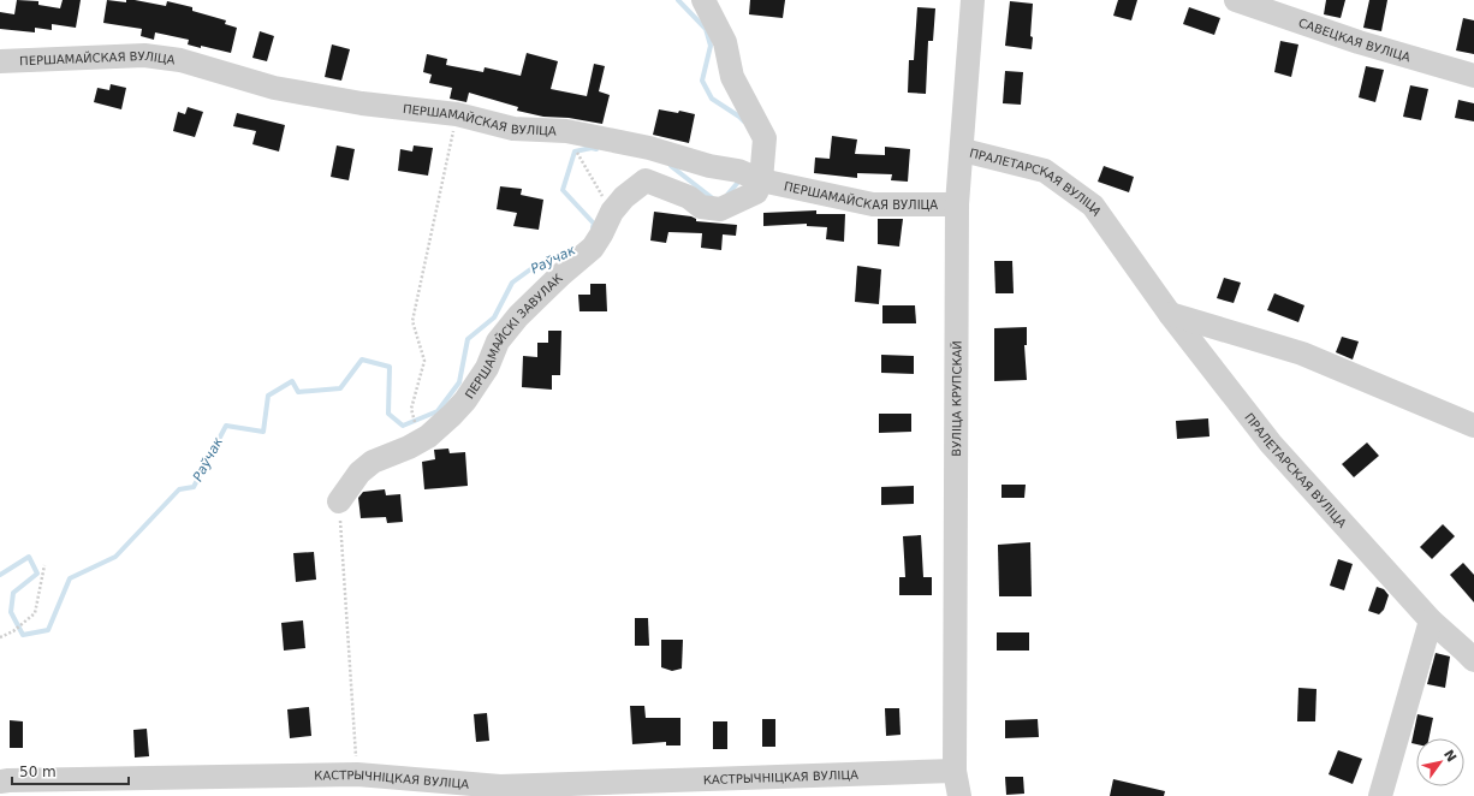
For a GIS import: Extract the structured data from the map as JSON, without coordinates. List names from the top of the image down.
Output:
{
  "streets": {
    "street": [
      "САВЕЦКАЯ ВУЛІЦА",
      "ПЕРШАМАЙСКАЯ ВУЛІЦА",
      "ПРАЛЕТАРСКАЯ ВУЛІЦА",
      "ПЕРШАМАЙСКІ ЗАВУЛАК",
      "ВУЛІЦА КРУПСКАЙ",
      "КАСТРЫЧНІЦКАЯ ВУЛІЦА"
    ]
  },
  "crossings": [
    ["ПЕРШАМАЙСКАЯ ВУЛІЦА", "ПЕРШАМАЙСКІ ЗАВУЛАК"],
    ["ПЕРШАМАЙСКАЯ ВУЛІЦА", "ВУЛІЦА КРУПСКАЙ"],
    ["ПРАЛЕТАРСКАЯ ВУЛІЦА", "ВУЛІЦА КРУПСКАЙ"],
    ["ВУЛІЦА КРУПСКАЙ", "КАСТРЫЧНІЦКАЯ ВУЛІЦА"]
  ],
  "water": ["Раўчак"],
  "scale_bar": "50 m",
  "north": "top right"
}
